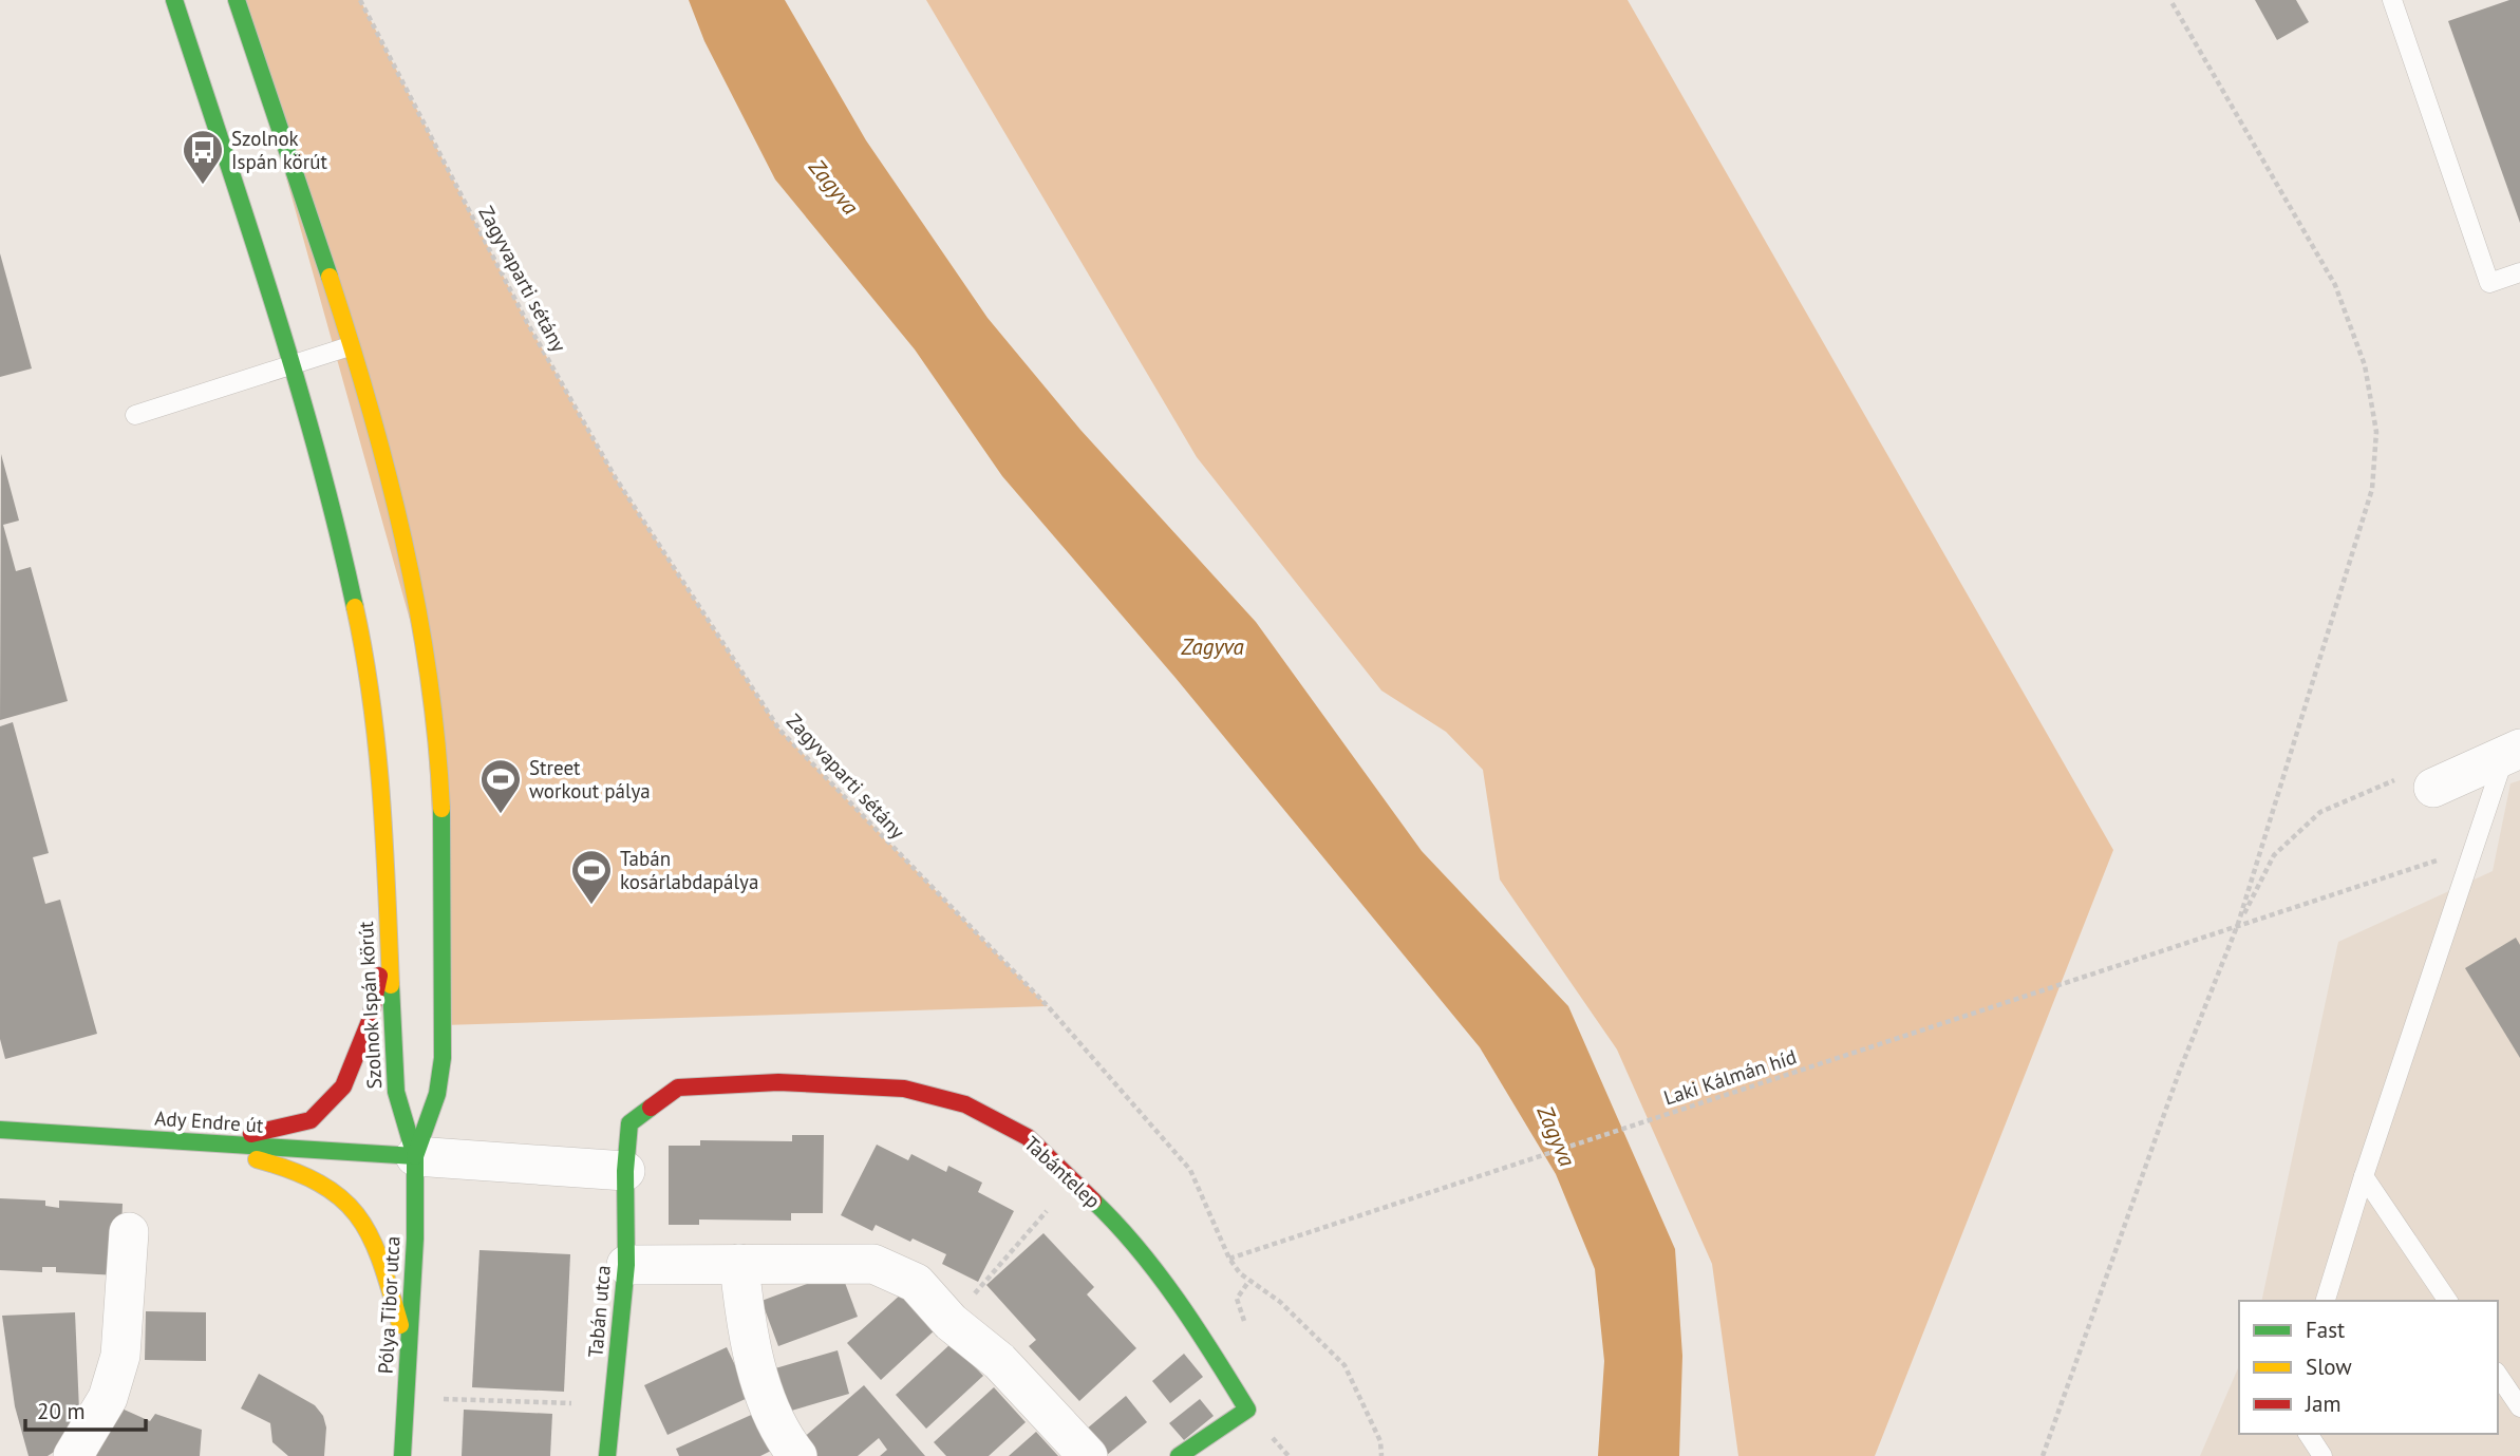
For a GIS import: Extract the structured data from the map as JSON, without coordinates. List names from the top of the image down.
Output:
{
  "streets": {
    "street": [
      "Szolnok Ispán körút",
      "Ady Endre út",
      "Tabántelep",
      "Pólya Tibor utca",
      "Tabán utca"
    ],
    "path": ["Zagyvaparti sétány", "Laki Kálmán híd"]
  },
  "crossings": [
    ["Zagyvaparti sétány", "Laki Kálmán híd"],
    ["Szolnok Ispán körút", "Ady Endre út"],
    ["Szolnok Ispán körút", "Pólya Tibor utca"],
    ["Ady Endre út", "Pólya Tibor utca"],
    ["Tabántelep", "Tabán utca"]
  ],
  "water": ["Zagyva"],
  "places": {
    "bus stop": ["Szolnok Ispán körút"],
    "sports": ["Street workout pálya", "Tabán kosárlabdapálya"]
  },
  "legend": ["Fast", "Slow", "Jam"],
  "scale_bar": "20 m"
}
